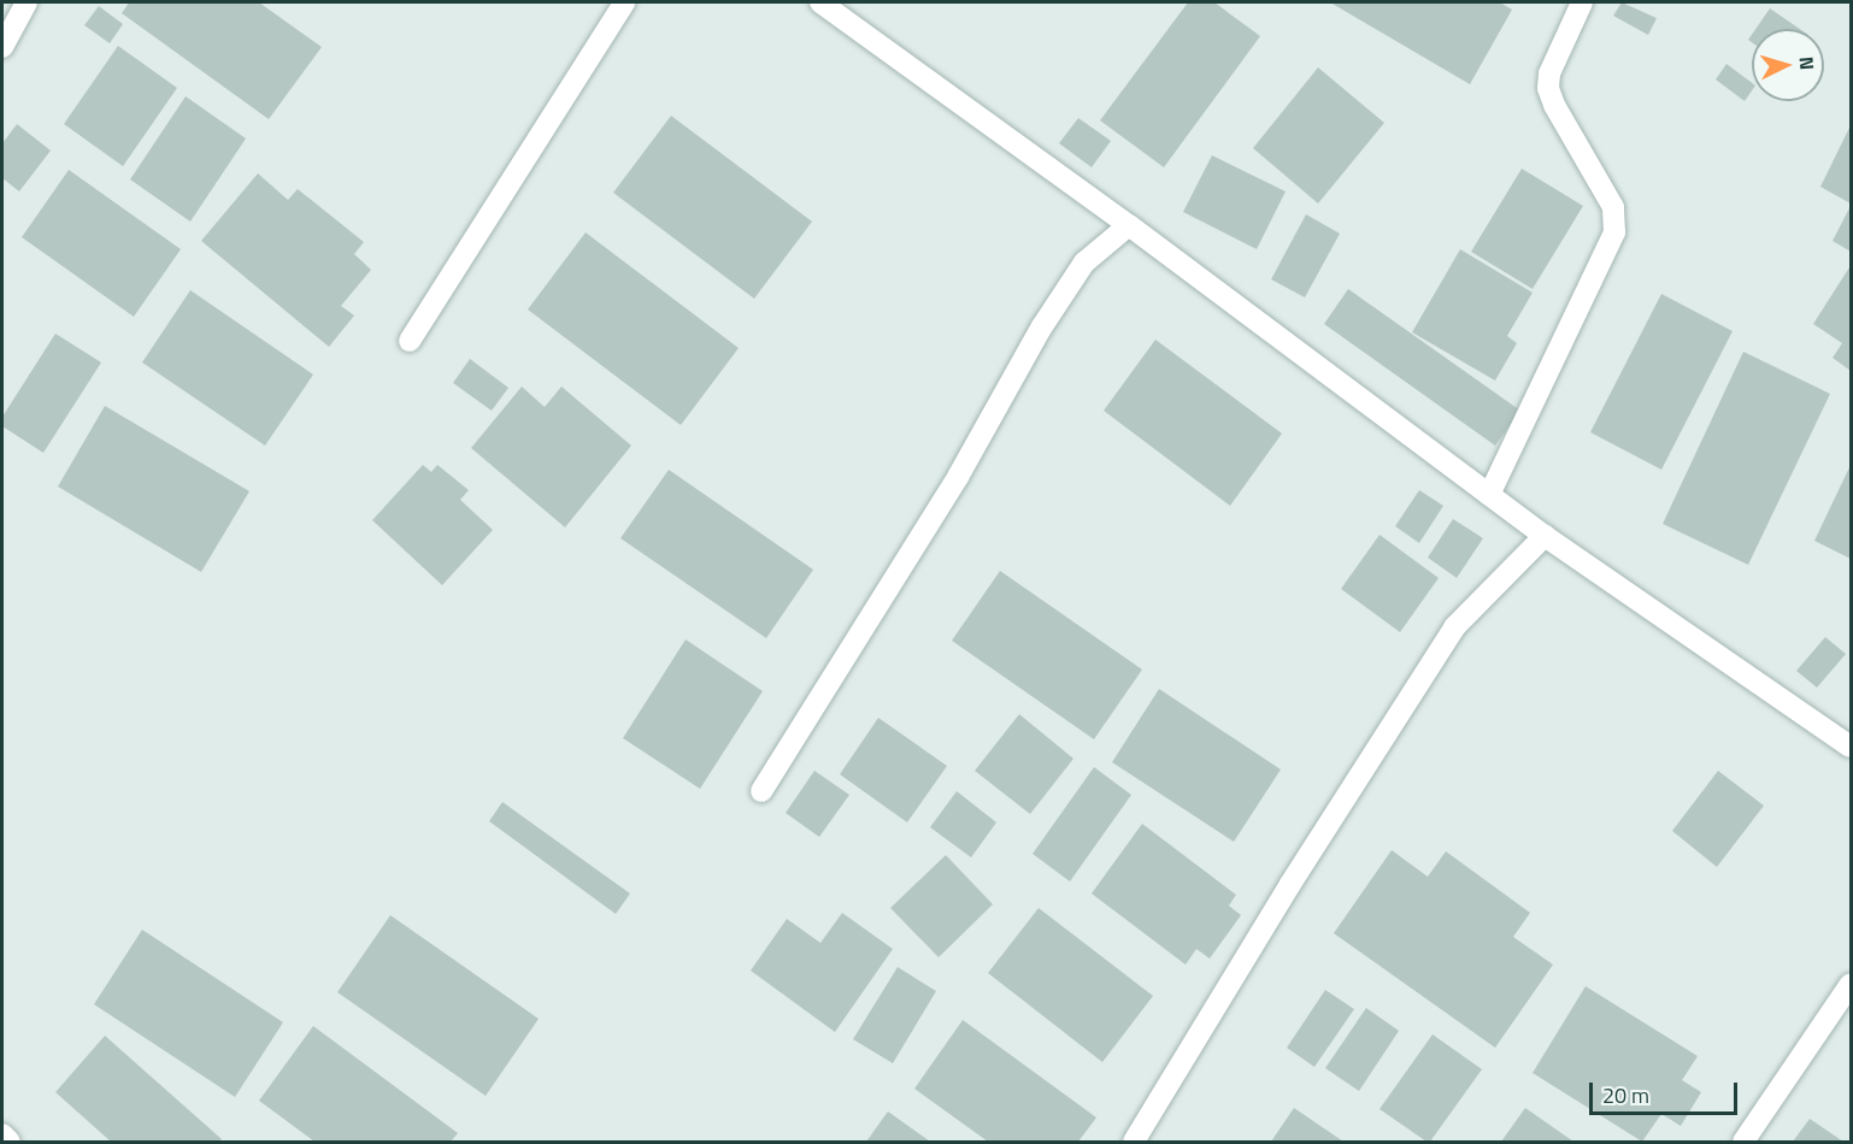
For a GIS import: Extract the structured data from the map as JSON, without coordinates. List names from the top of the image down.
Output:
{
  "scale_bar": "20 m",
  "north": "right"
}
